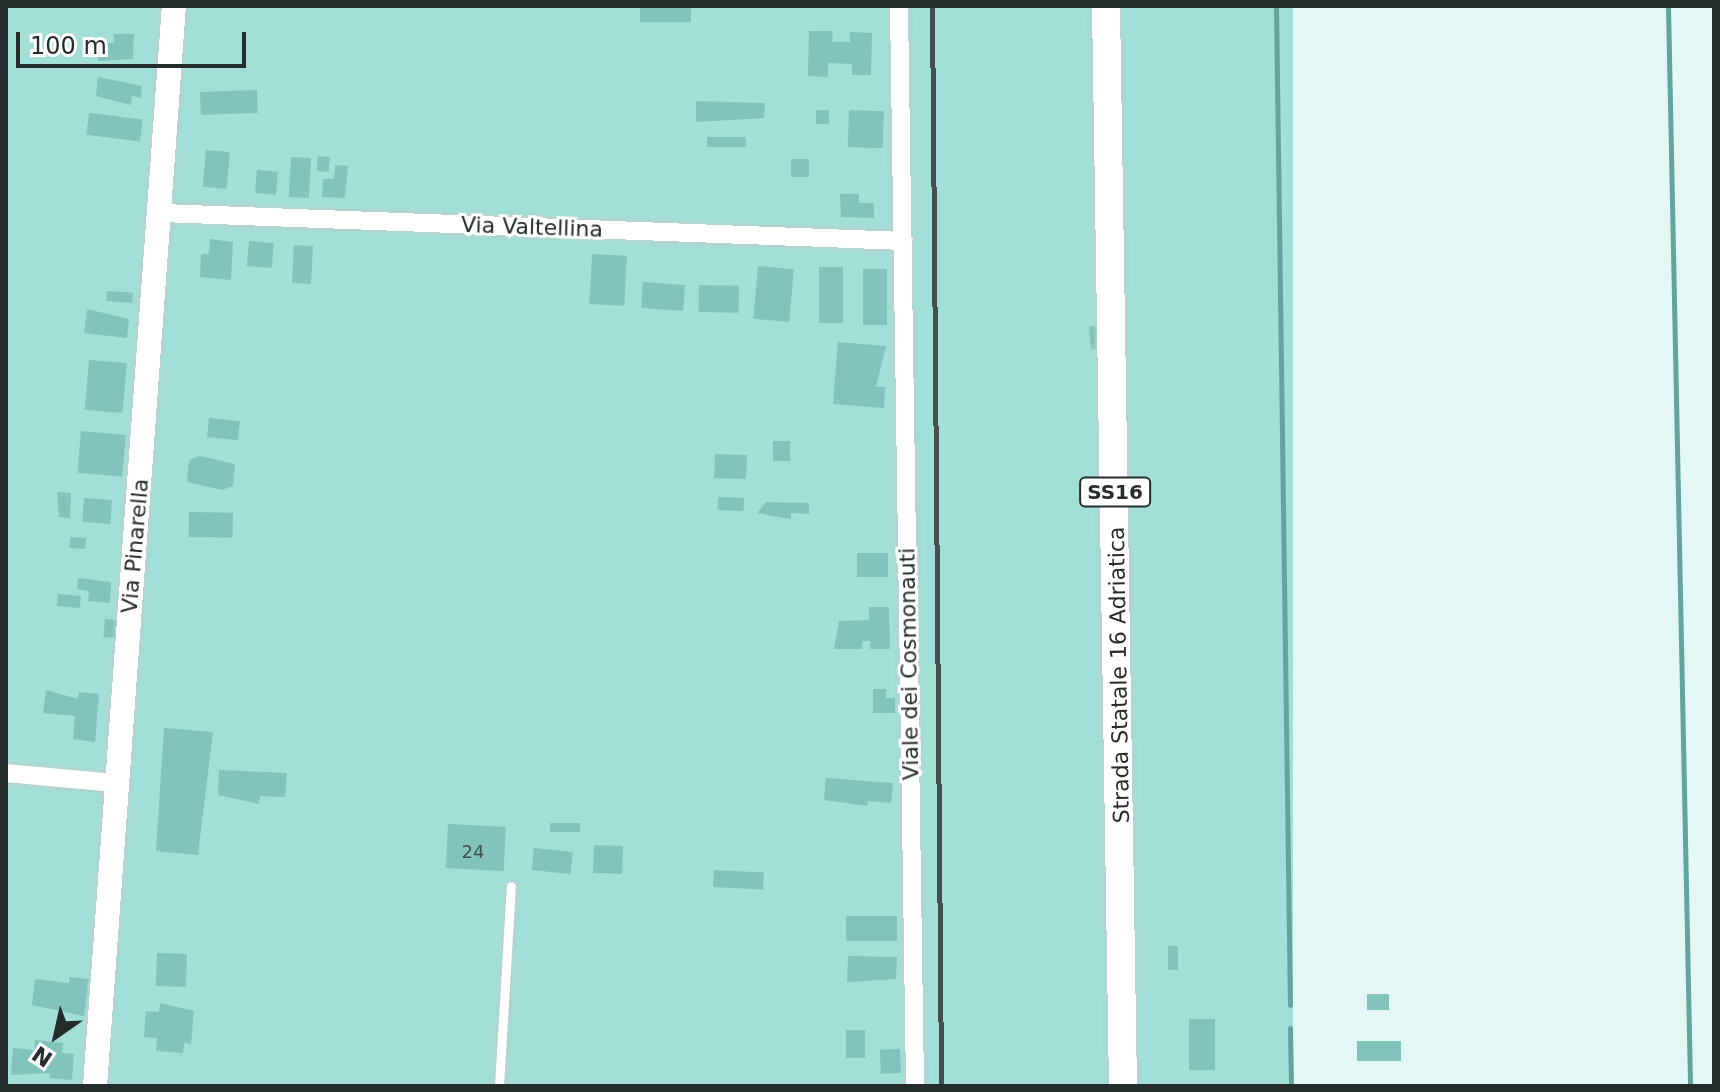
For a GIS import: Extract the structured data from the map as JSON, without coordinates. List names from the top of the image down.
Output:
{
  "streets": {
    "main road": ["SS16", "Strada Statale 16 Adriatica"],
    "street": ["Via Valtellina", "Via Pinarella", "Viale dei Cosmonauti"]
  },
  "crossings": [
    ["Via Valtellina", "Via Pinarella"],
    ["Via Valtellina", "Viale dei Cosmonauti"]
  ],
  "house_numbers": ["24"],
  "scale_bar": "100 m",
  "north": "bottom left"
}
